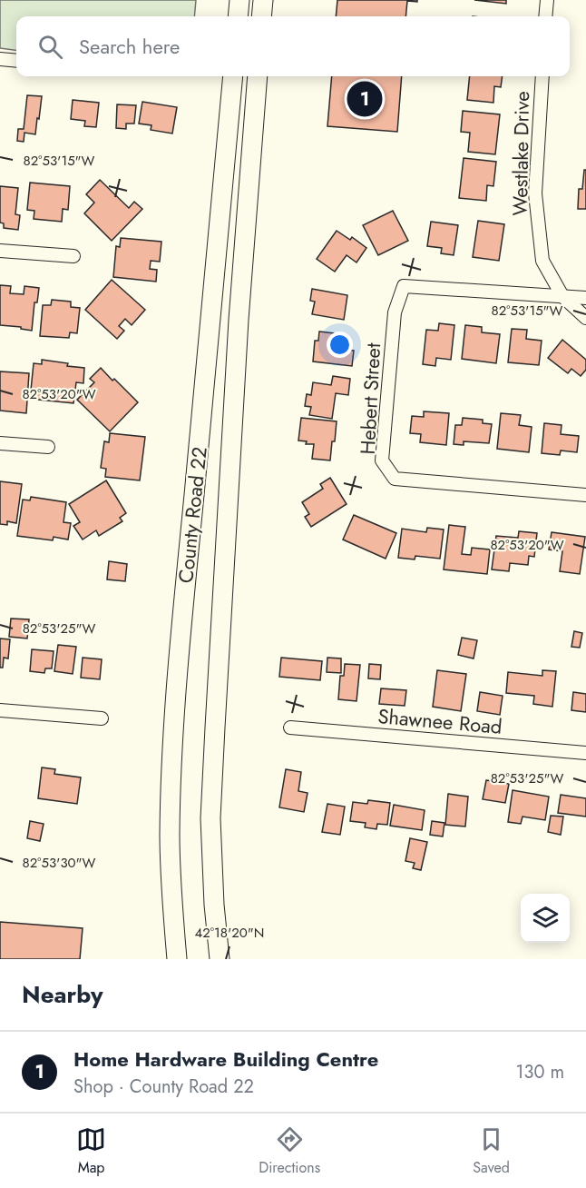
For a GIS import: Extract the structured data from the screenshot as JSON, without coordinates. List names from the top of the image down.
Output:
{
  "streets": {
    "main road": ["County Road 22"],
    "street": ["Westlake Drive", "Hebert Street", "Shawnee Road"]
  },
  "crossings": [
    ["Westlake Drive", "Hebert Street"]
  ],
  "page": {
    "search": "Search here",
    "pins": "1",
    "heading": "Nearby",
    "list": [
      {
        "mark": "1",
        "name": "Home Hardware Building Centre",
        "note": "Shop · County Road 22",
        "value": "130 m"
      }
    ],
    "nav": ["Map", "Directions", "Saved"]
  },
  "coordinates": [
    "82°53'15\"W",
    "82°53'20\"W",
    "82°53'25\"W",
    "82°53'30\"W",
    "42°18'20\"N"
  ]
}
